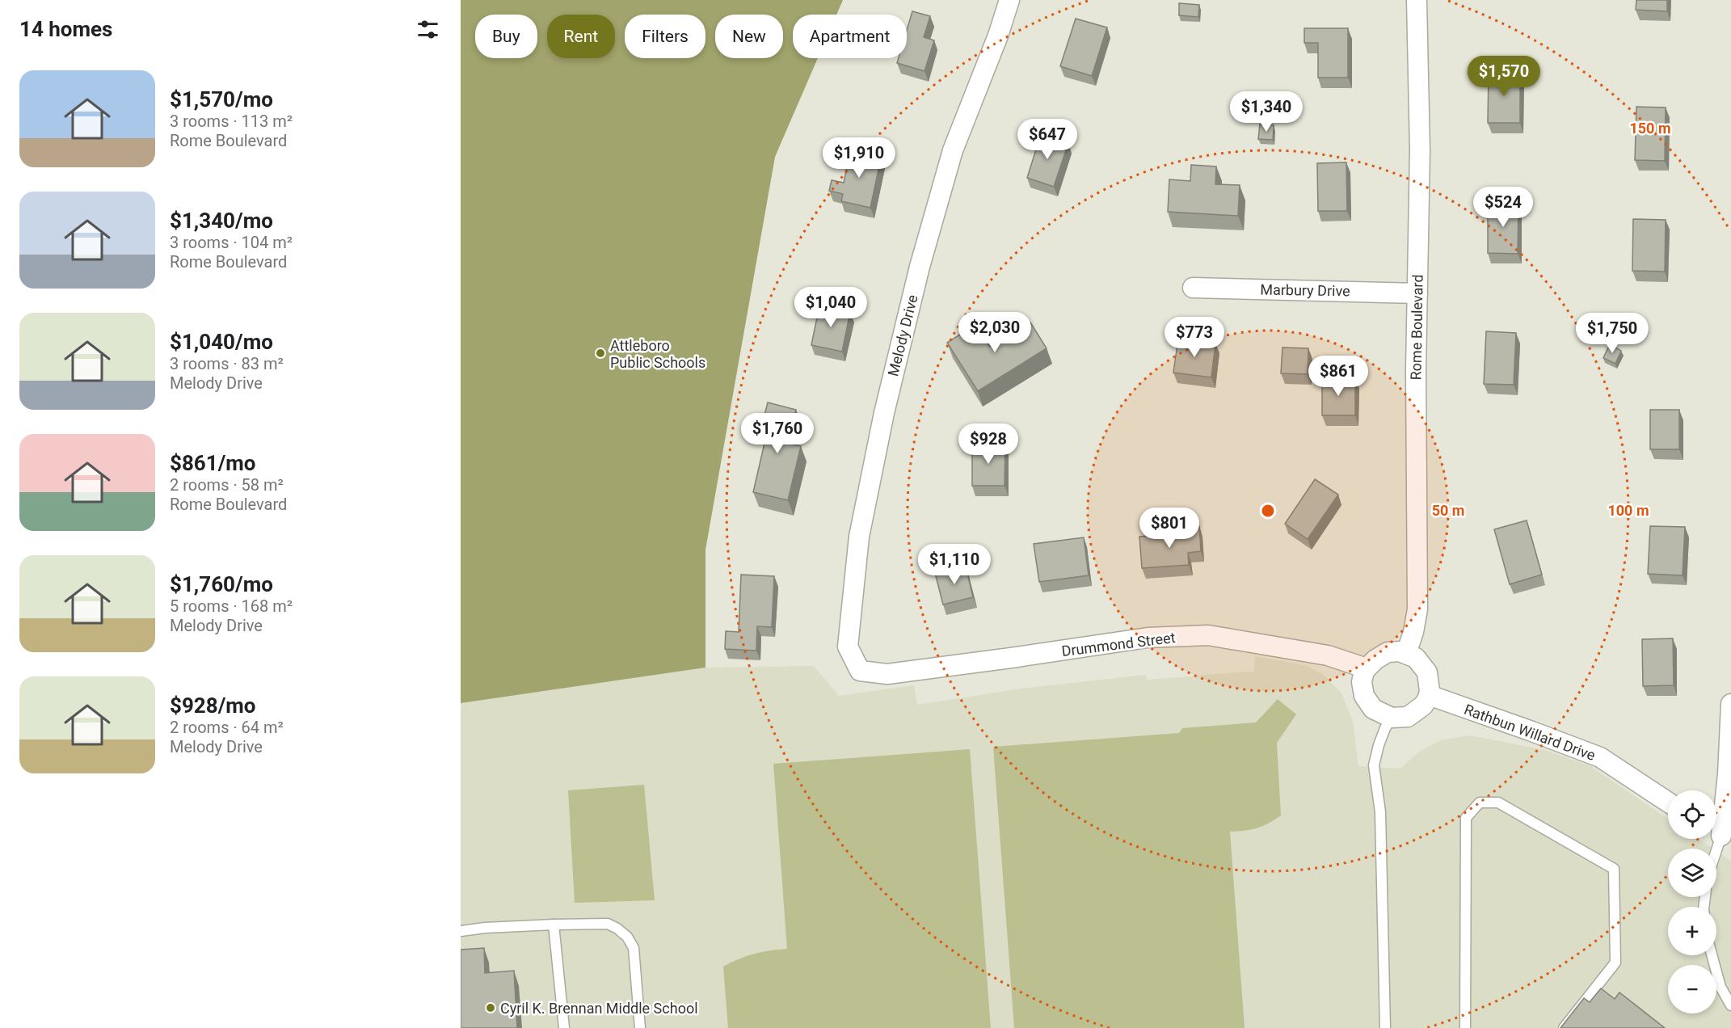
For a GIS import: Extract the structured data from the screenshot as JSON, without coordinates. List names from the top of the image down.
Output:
{
  "streets": {
    "street": [
      "Marbury Drive",
      "Rome Boulevard",
      "Melody Drive",
      "Drummond Street",
      "Rathbun Willard Drive"
    ]
  },
  "crossings": [
    ["Marbury Drive", "Rome Boulevard"],
    ["Rome Boulevard", "Drummond Street"],
    ["Rome Boulevard", "Rathbun Willard Drive"],
    ["Melody Drive", "Drummond Street"],
    ["Drummond Street", "Rathbun Willard Drive"]
  ],
  "places": ["Attleboro Public Schools", "Cyril K. Brennan Middle School"],
  "page": {
    "heading": "14 homes",
    "chip": [
      "Buy",
      "Rent",
      "Filters",
      "New",
      "Apartment"
    ],
    "price": [
      "$1,570",
      "$1,340",
      "$647",
      "$1,910",
      "$524",
      "$1,040",
      "$2,030",
      "$1,750",
      "$773",
      "$861",
      "$1,760",
      "$928",
      "$801",
      "$1,110"
    ],
    "list": [
      {
        "name": "$1,570/mo",
        "note": "3 rooms · 113 m² · Rome Boulevard"
      },
      {
        "name": "$1,340/mo",
        "note": "3 rooms · 104 m² · Rome Boulevard"
      },
      {
        "name": "$1,040/mo",
        "note": "3 rooms · 83 m² · Melody Drive"
      },
      {
        "name": "$861/mo",
        "note": "2 rooms · 58 m² · Rome Boulevard"
      },
      {
        "name": "$1,760/mo",
        "note": "5 rooms · 168 m² · Melody Drive"
      },
      {
        "name": "$928/mo",
        "note": "2 rooms · 64 m² · Melody Drive"
      }
    ],
    "map_buttons": ["+", "−"]
  },
  "rings": ["150 m", "50 m", "100 m"]
}
